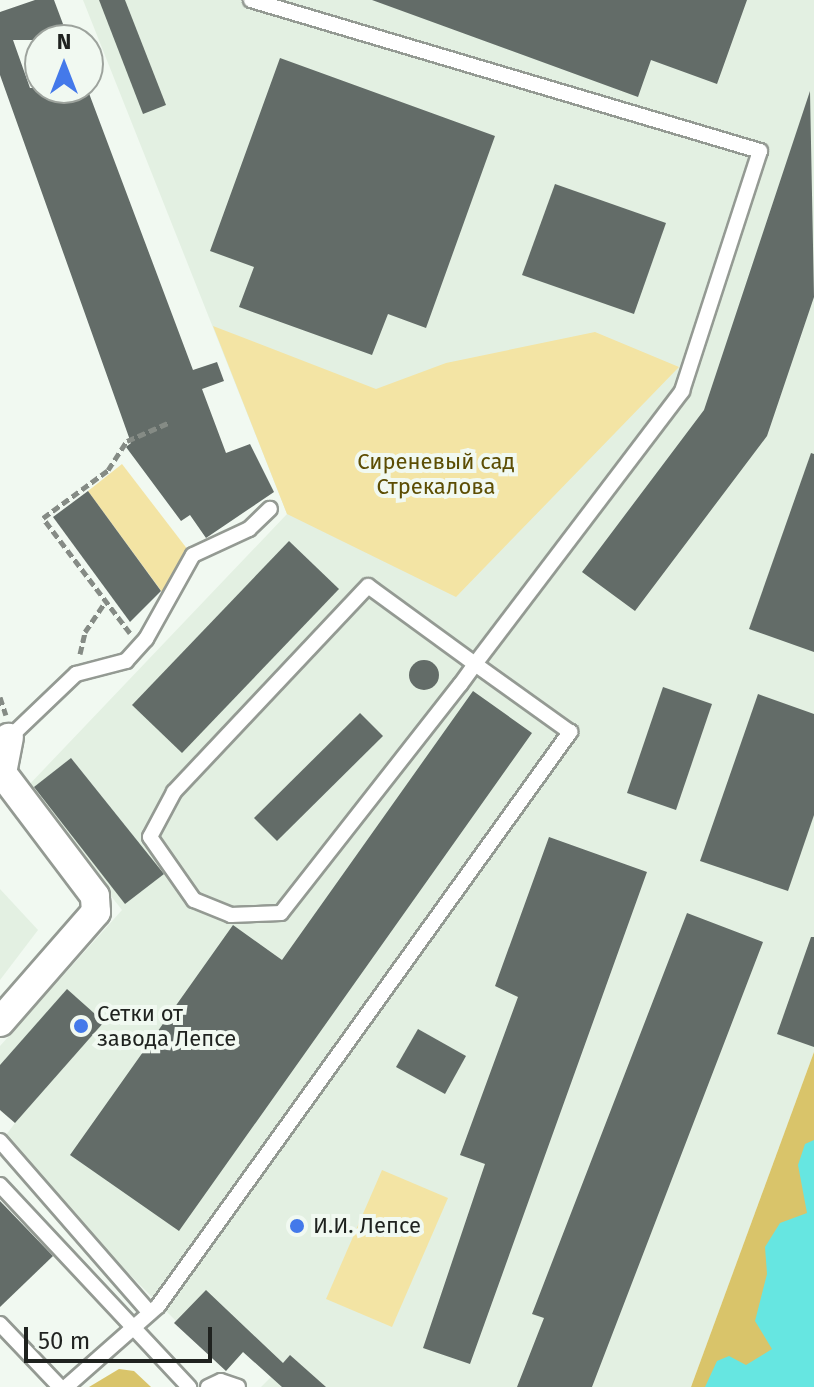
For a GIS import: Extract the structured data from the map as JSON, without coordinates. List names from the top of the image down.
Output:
{
  "parks": ["Сиреневый сад Стрекалова"],
  "places": ["Сетки от завода Лепсе", "И.И. Лепсе"],
  "scale_bar": "50 m",
  "north": "top"
}
